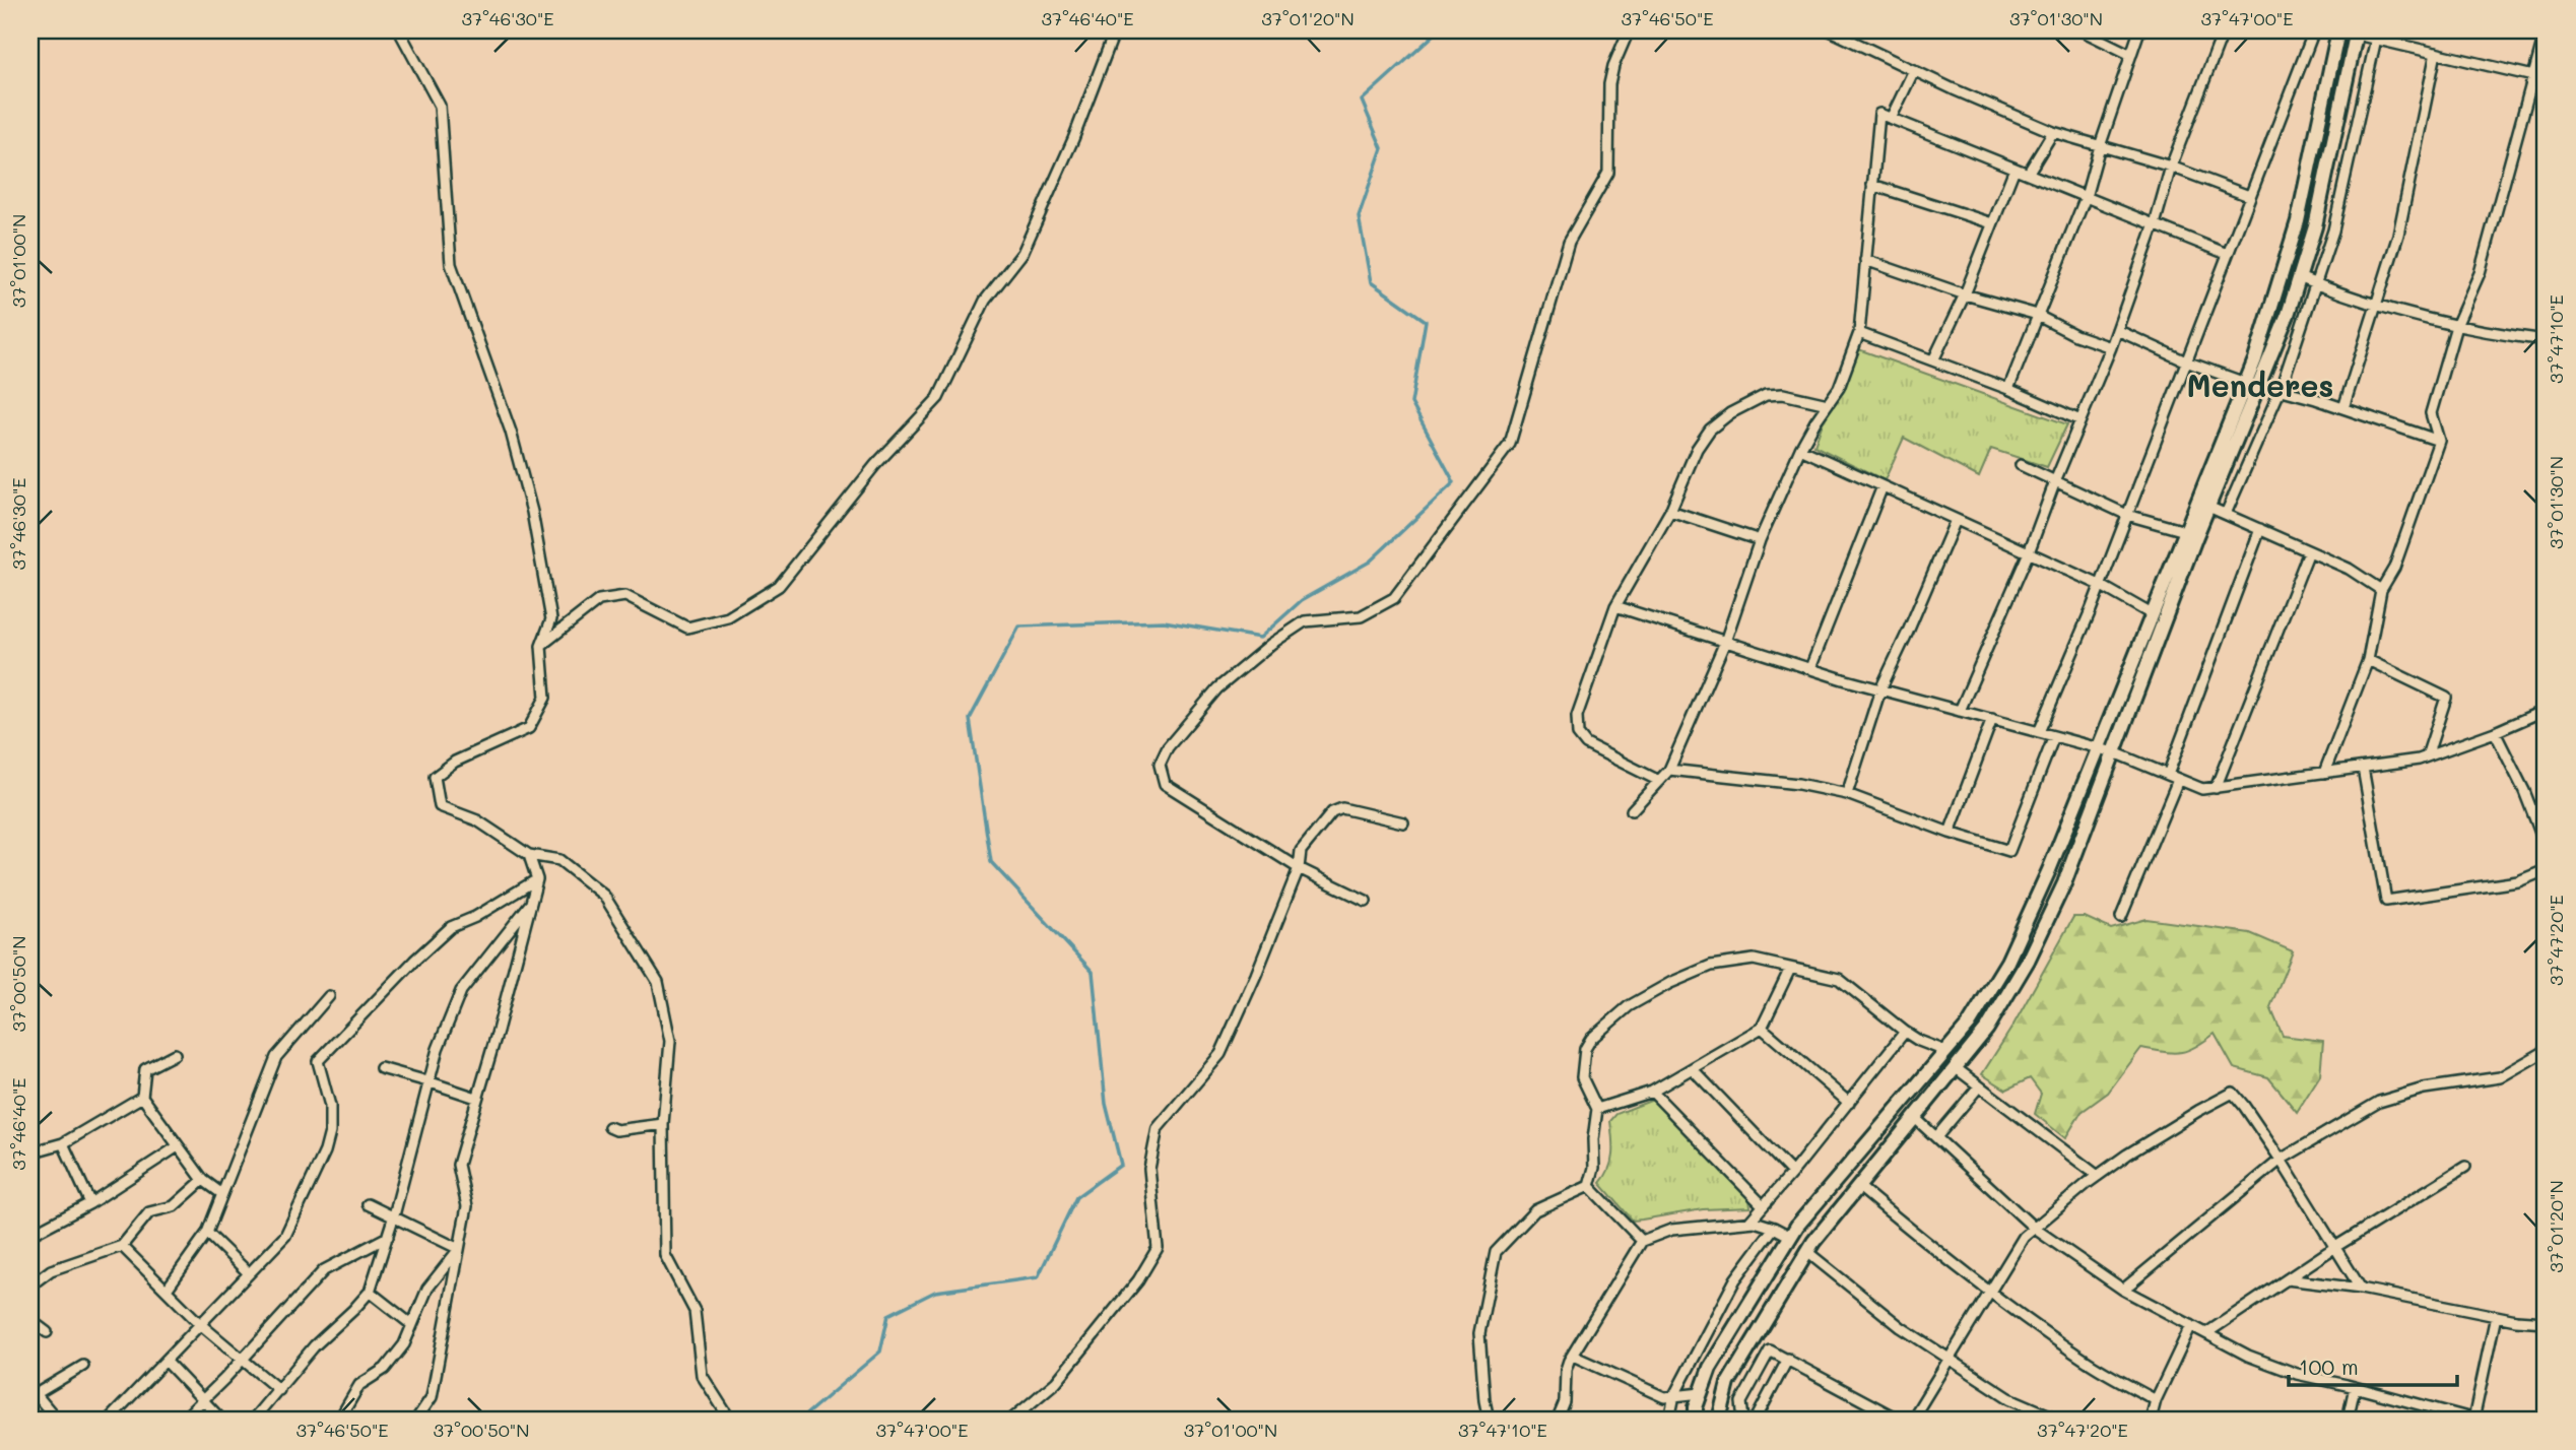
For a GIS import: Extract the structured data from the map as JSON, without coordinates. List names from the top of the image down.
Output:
{
  "districts": ["Menderes"],
  "scale_bar": "100 m",
  "coordinates": [
    "37°46'30\"E",
    "37°46'40\"E",
    "37°01'20\"N",
    "37°46'50\"E",
    "37°01'30\"N",
    "37°47'00\"E",
    "37°01'00\"N",
    "37°47'10\"E",
    "37°47'20\"E",
    "37°00'50\"N"
  ]
}
